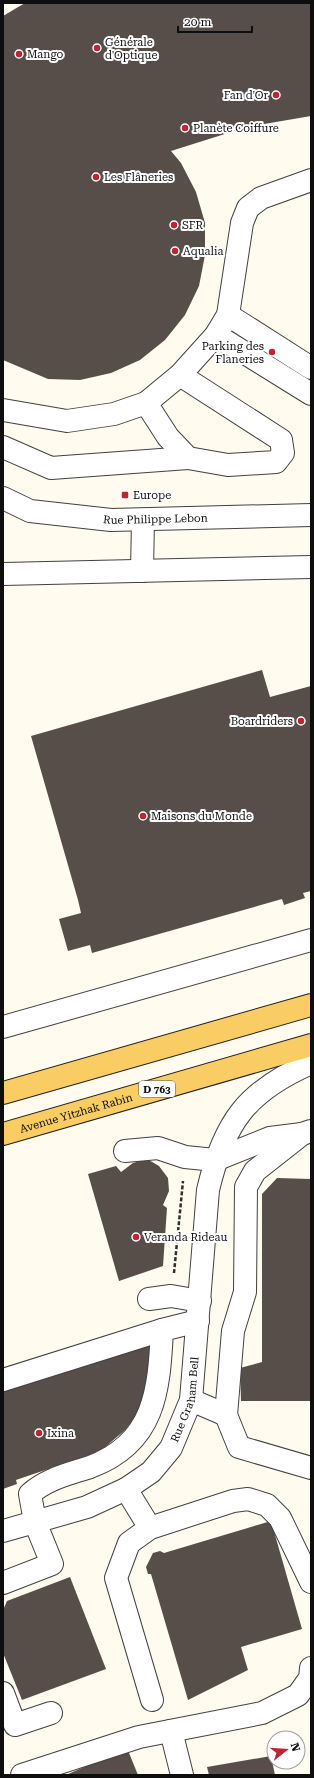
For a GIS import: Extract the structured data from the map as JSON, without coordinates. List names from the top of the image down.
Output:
{
  "streets": {
    "main road": ["D 763", "Avenue Yitzhak Rabin"],
    "street": ["Rue Philippe Lebon", "Rue Graham Bell"]
  },
  "places": {
    "other": [
      "Générale d'Optique",
      "Mango",
      "Fan d'Or",
      "Planète Coiffure",
      "Les Flâneries",
      "SFR",
      "Aqualia",
      "Parking des Flaneries",
      "Boardriders",
      "Maisons du Monde",
      "Veranda Rideau",
      "Ixina"
    ],
    "transit": ["Europe"]
  },
  "scale_bar": "20 m",
  "north": "right"
}
